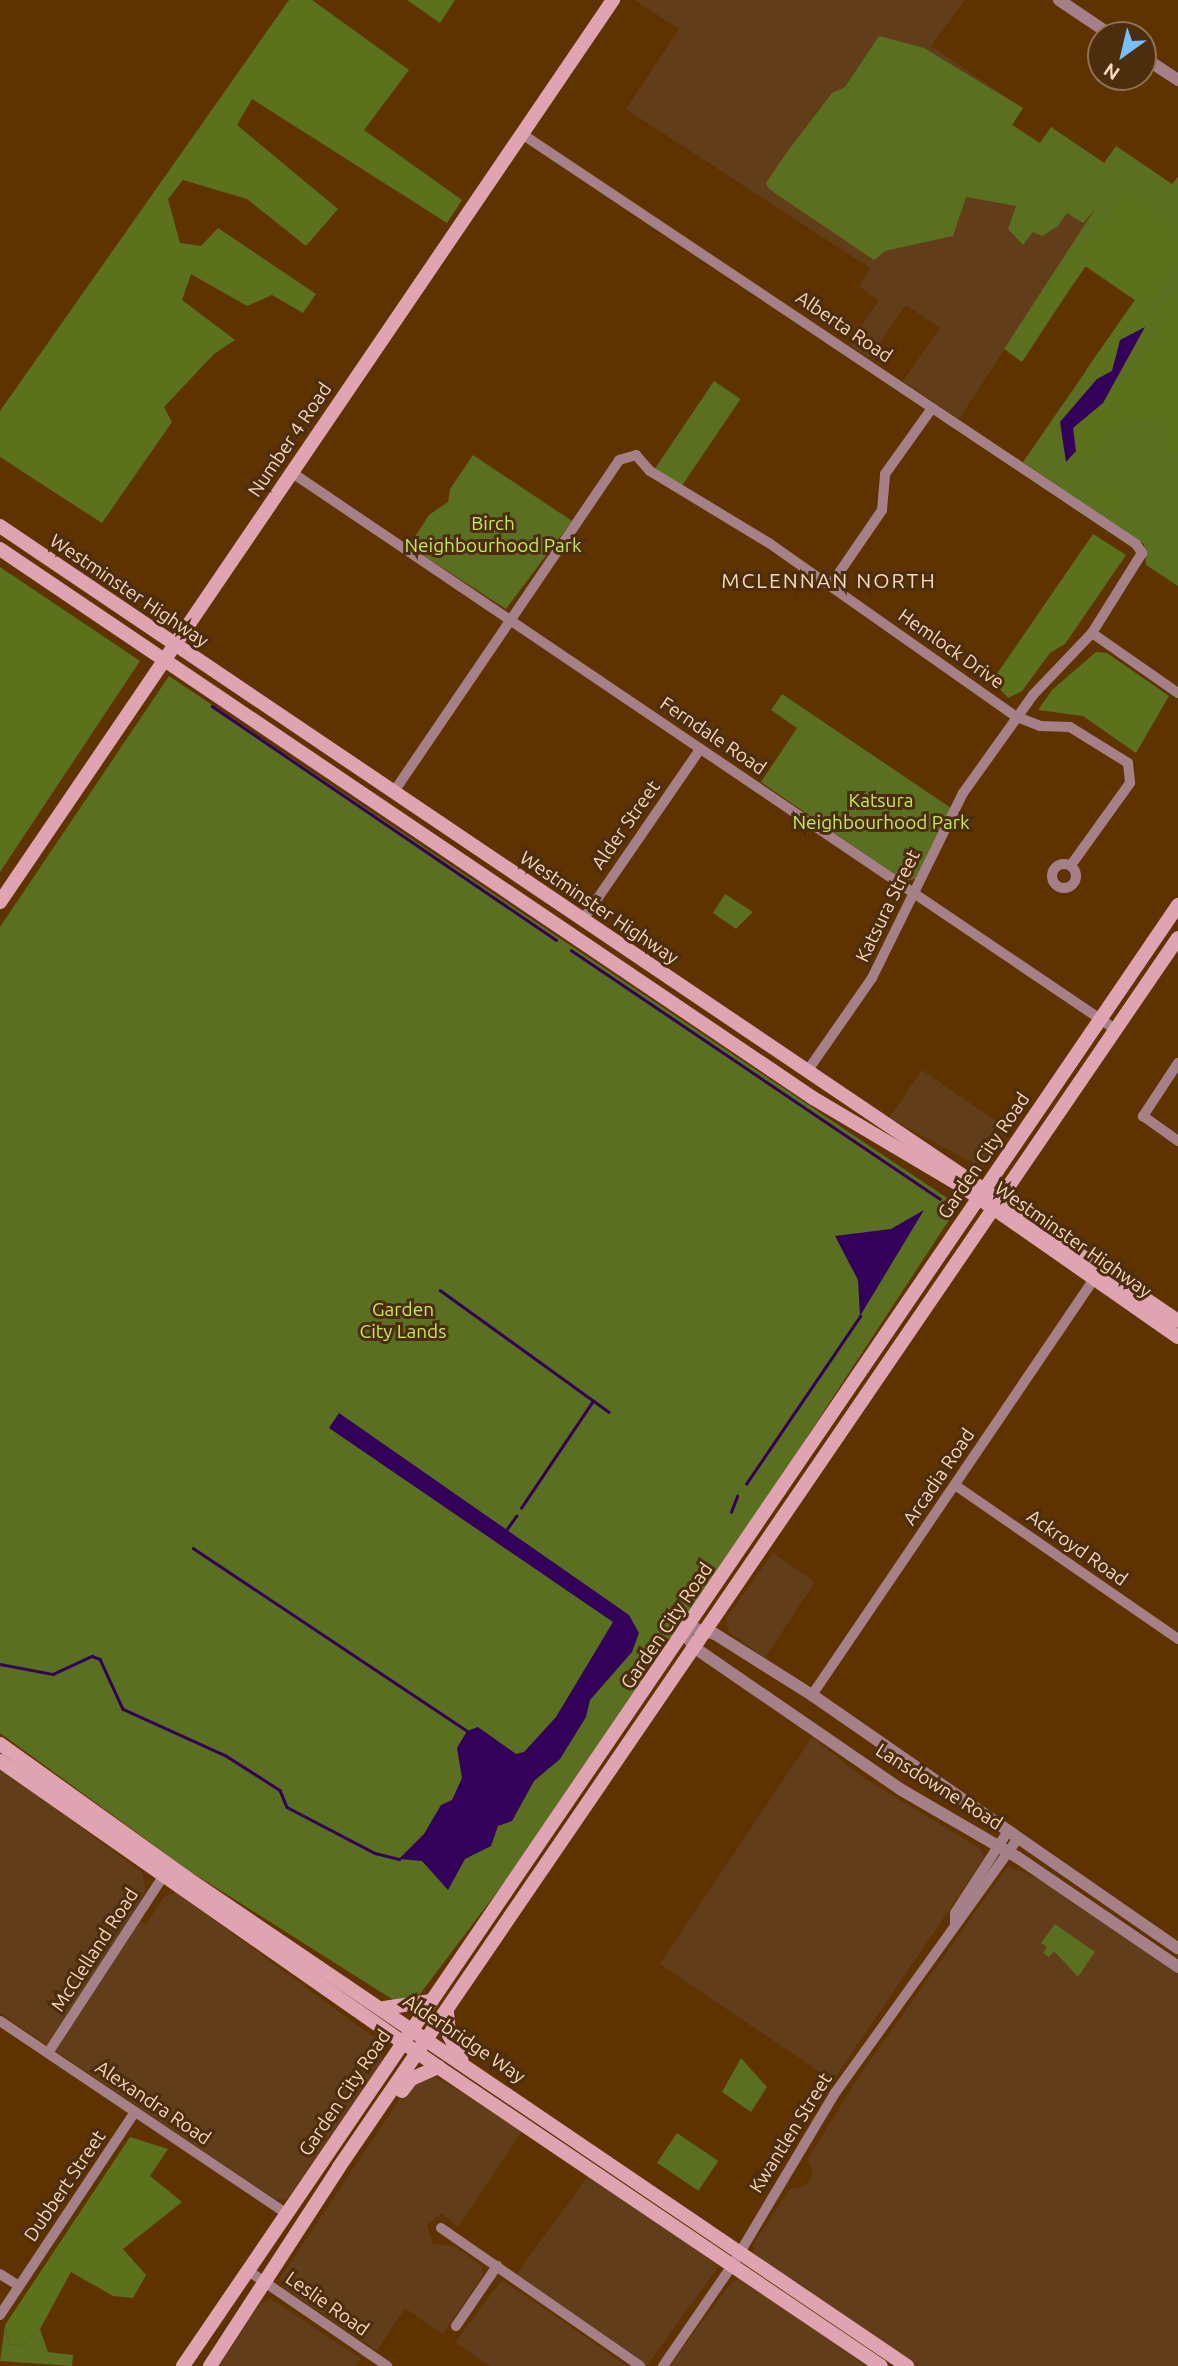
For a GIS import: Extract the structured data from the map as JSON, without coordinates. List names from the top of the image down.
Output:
{
  "streets": {
    "main road": [
      "Number 4 Road",
      "Westminster Highway",
      "Garden City Road",
      "Alderbridge Way"
    ],
    "street": [
      "Alberta Road",
      "Hemlock Drive",
      "Ferndale Road",
      "Alder Street",
      "Katsura Street",
      "Arcadia Road",
      "Ackroyd Road",
      "Lansdowne Road",
      "McClelland Road",
      "Alexandra Road",
      "Kwantlen Street",
      "Dubbert Street",
      "Leslie Road"
    ]
  },
  "crossings": [
    ["Alberta Road", "Number 4 Road"],
    ["Alberta Road", "Katsura Street"],
    ["Number 4 Road", "Westminster Highway"],
    ["Number 4 Road", "Ferndale Road"],
    ["Westminster Highway", "Alder Street"],
    ["Westminster Highway", "Katsura Street"],
    ["Westminster Highway", "Garden City Road"],
    ["Westminster Highway", "Arcadia Road"],
    ["Hemlock Drive", "Ferndale Road"],
    ["Hemlock Drive", "Katsura Street"],
    ["Ferndale Road", "Alder Street"],
    ["Ferndale Road", "Katsura Street"],
    ["Ferndale Road", "Garden City Road"],
    ["Garden City Road", "Lansdowne Road"],
    ["Garden City Road", "Alderbridge Way"],
    ["Garden City Road", "Alexandra Road"],
    ["Garden City Road", "Leslie Road"],
    ["Arcadia Road", "Ackroyd Road"],
    ["Arcadia Road", "Lansdowne Road"],
    ["Lansdowne Road", "Kwantlen Street"],
    ["McClelland Road", "Alderbridge Way"],
    ["McClelland Road", "Alexandra Road"],
    ["Alderbridge Way", "Kwantlen Street"],
    ["Alexandra Road", "Dubbert Street"]
  ],
  "districts": ["MCLENNAN NORTH"],
  "parks": ["Birch Neighbourhood Park", "Katsura Neighbourhood Park", "Garden City Lands"],
  "north": "bottom left"
}
